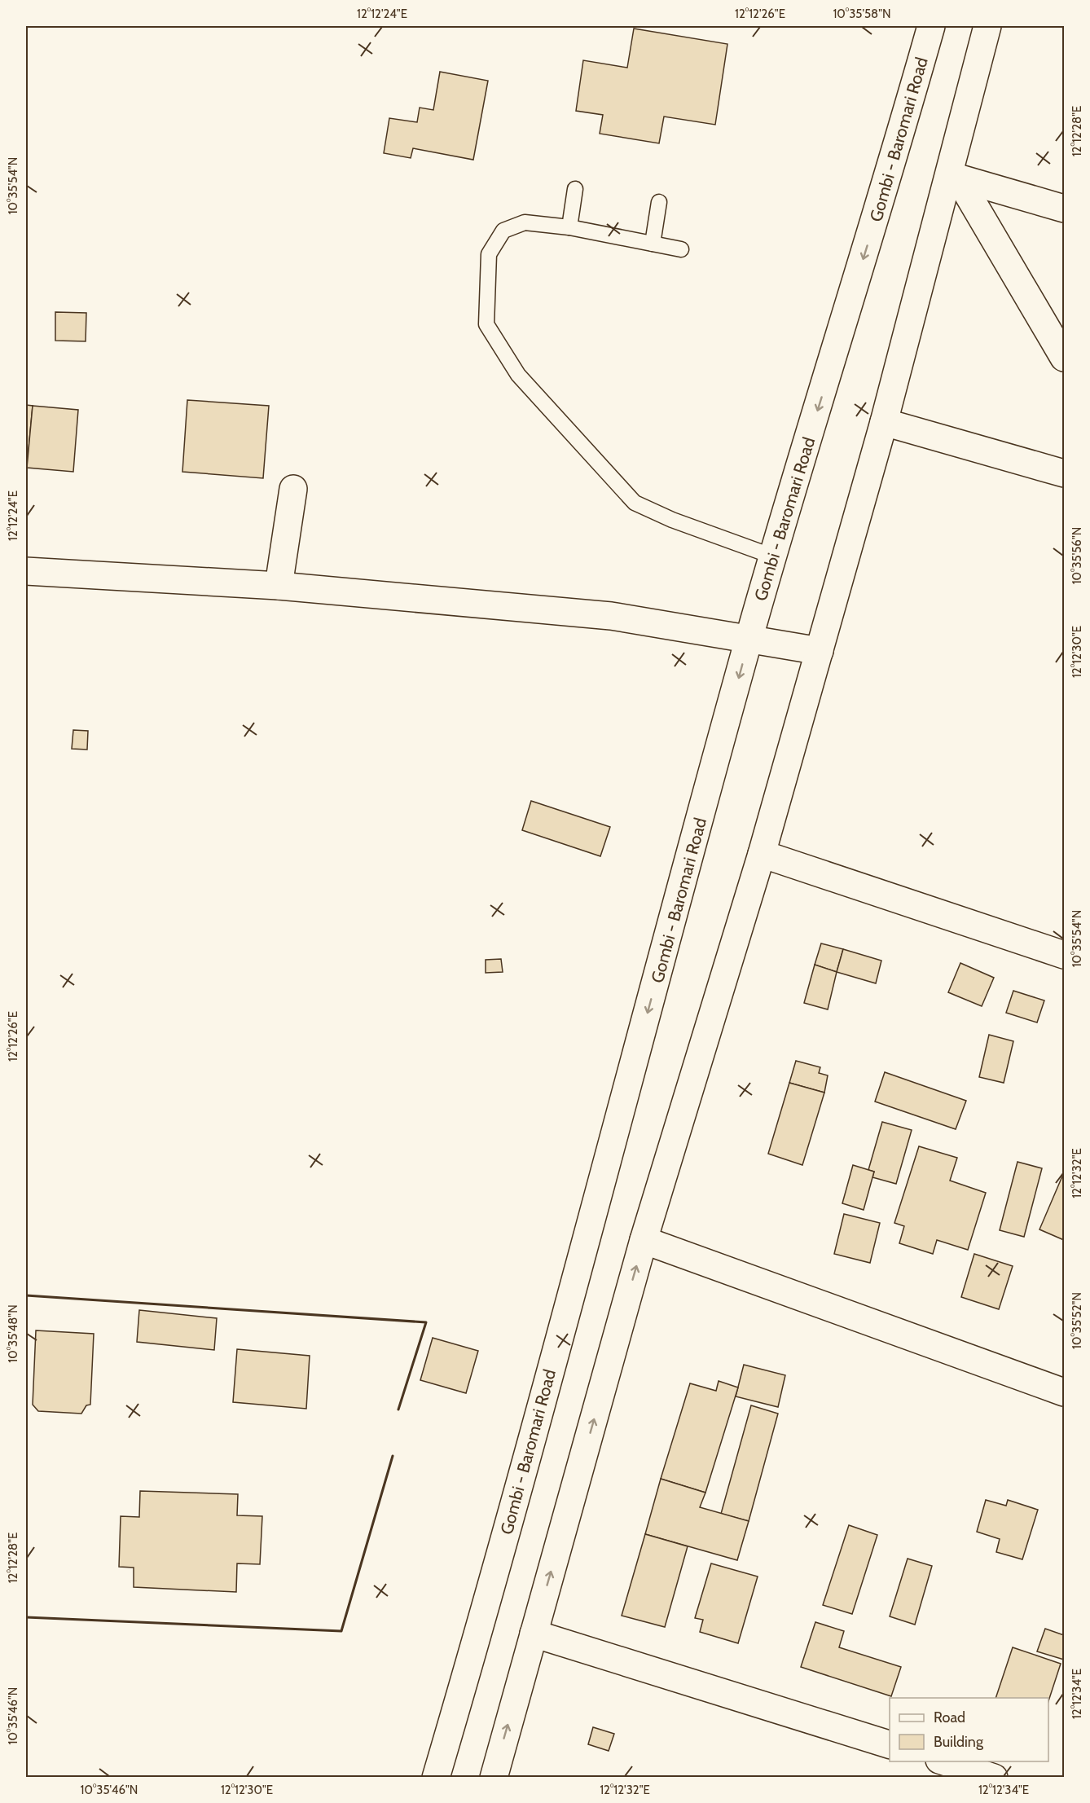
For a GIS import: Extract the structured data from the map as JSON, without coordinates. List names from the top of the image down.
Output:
{
  "streets": {
    "main road": ["Gombi - Baromari Road"]
  },
  "legend": ["Road", "Building"],
  "coordinates": [
    "12°12'24\"E",
    "12°12'26\"E",
    "10°35'58\"N",
    "12°12'28\"E",
    "10°35'54\"N",
    "10°35'56\"N",
    "12°12'30\"E",
    "12°12'32\"E",
    "10°35'52\"N",
    "10°35'48\"N",
    "12°12'34\"E",
    "10°35'46\"N"
  ]
}
